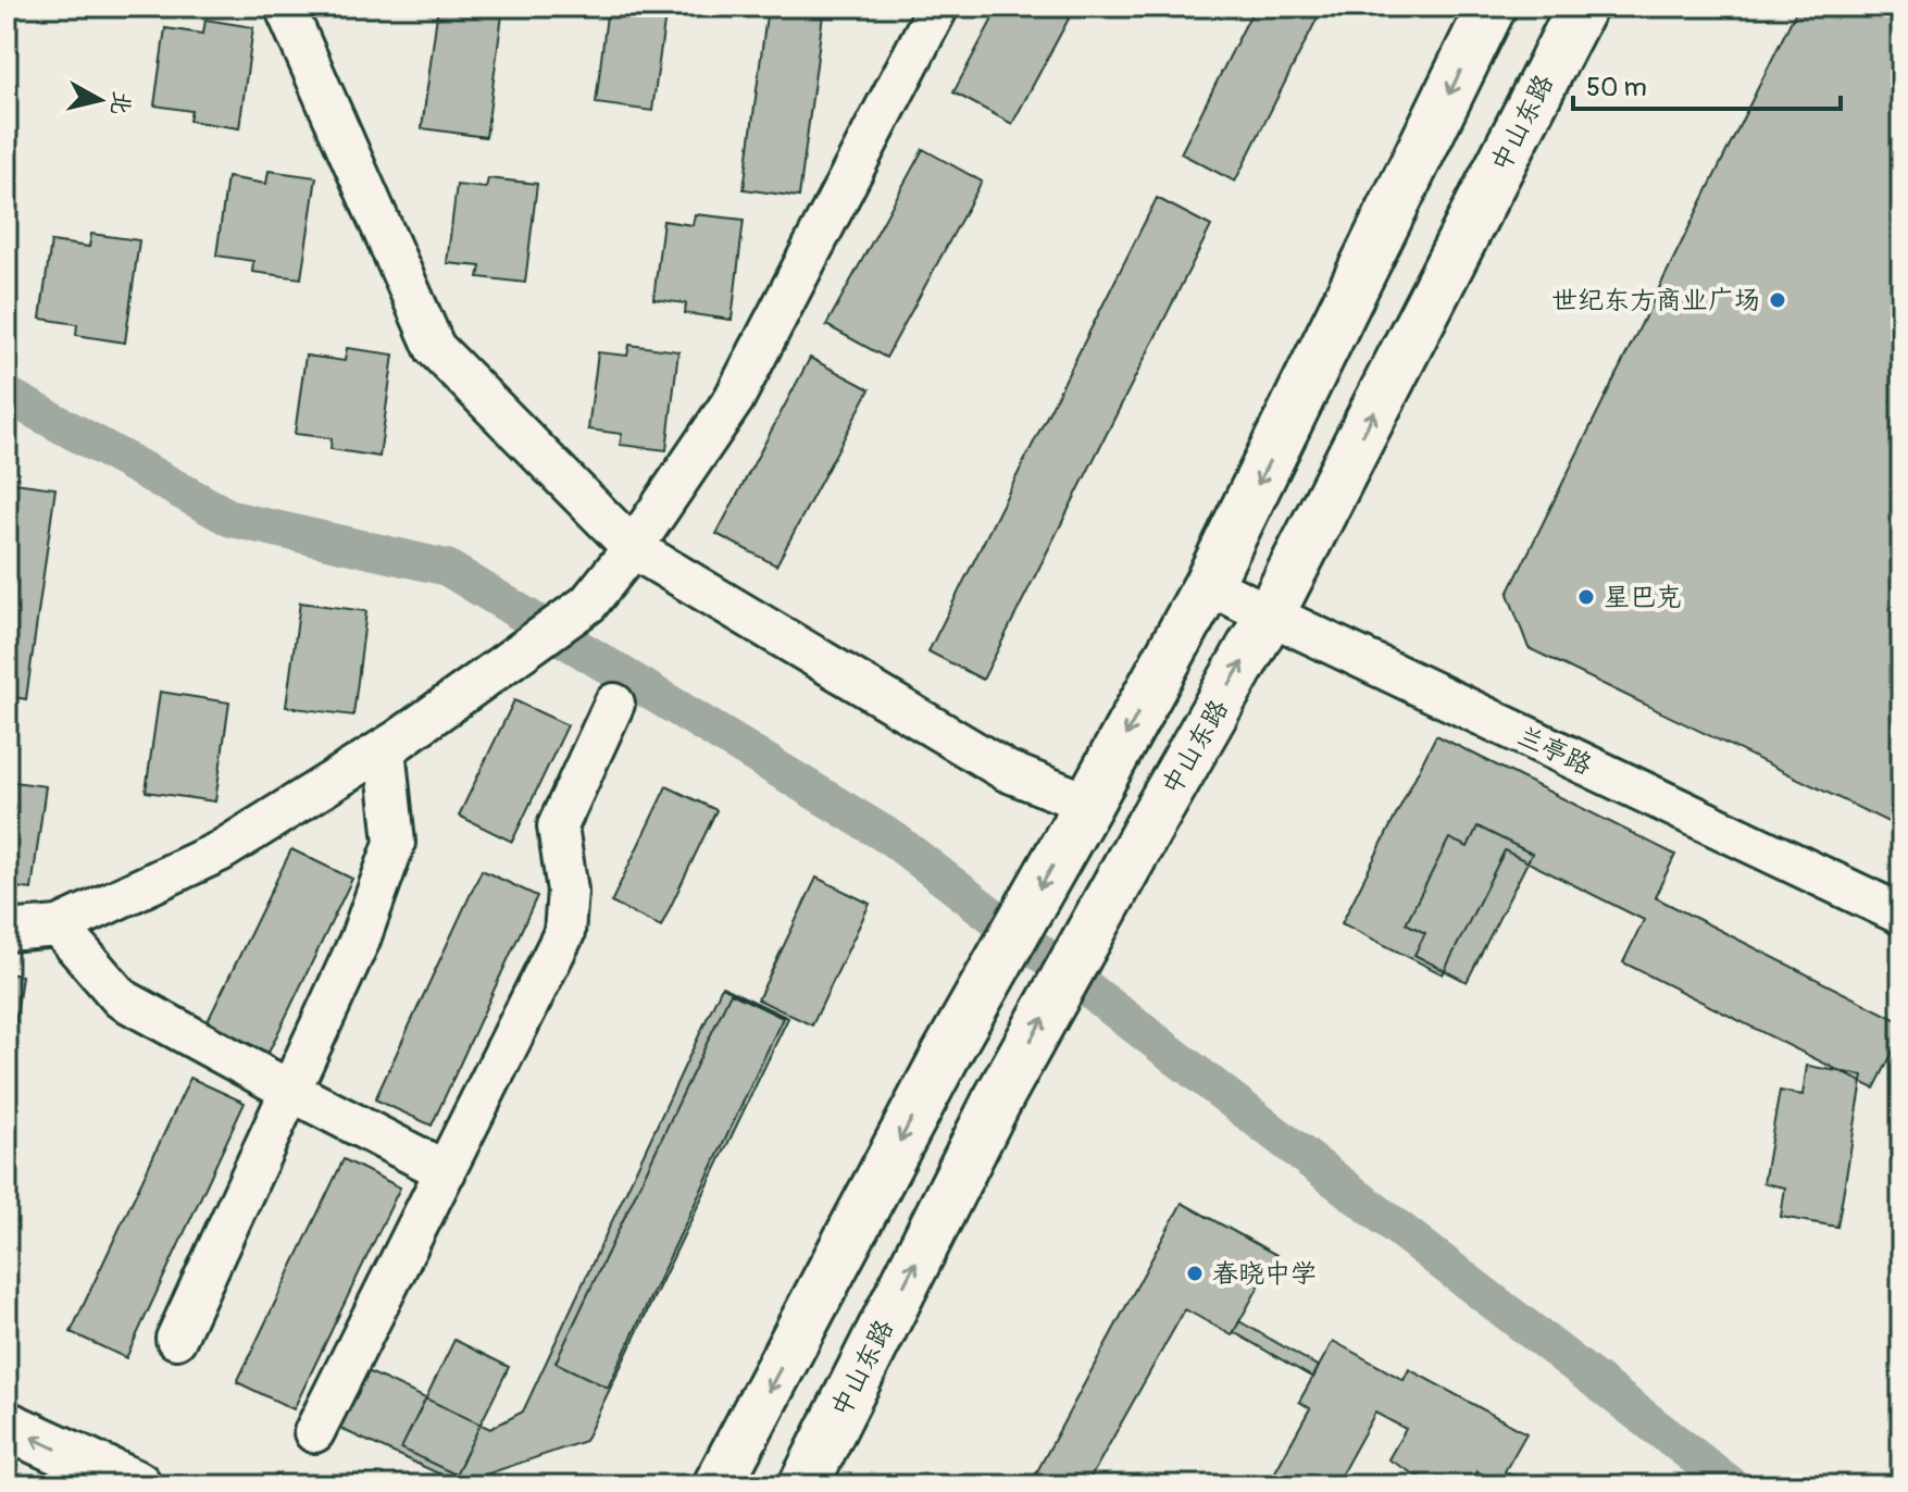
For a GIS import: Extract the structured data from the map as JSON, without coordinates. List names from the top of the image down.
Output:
{
  "streets": {
    "main road": ["中山东路"],
    "street": ["兰亭路"]
  },
  "crossings": [
    ["中山东路", "兰亭路"]
  ],
  "places": ["世纪东方商业广场", "星巴克", "春晓中学"],
  "scale_bar": "50 m",
  "north": "right"
}
